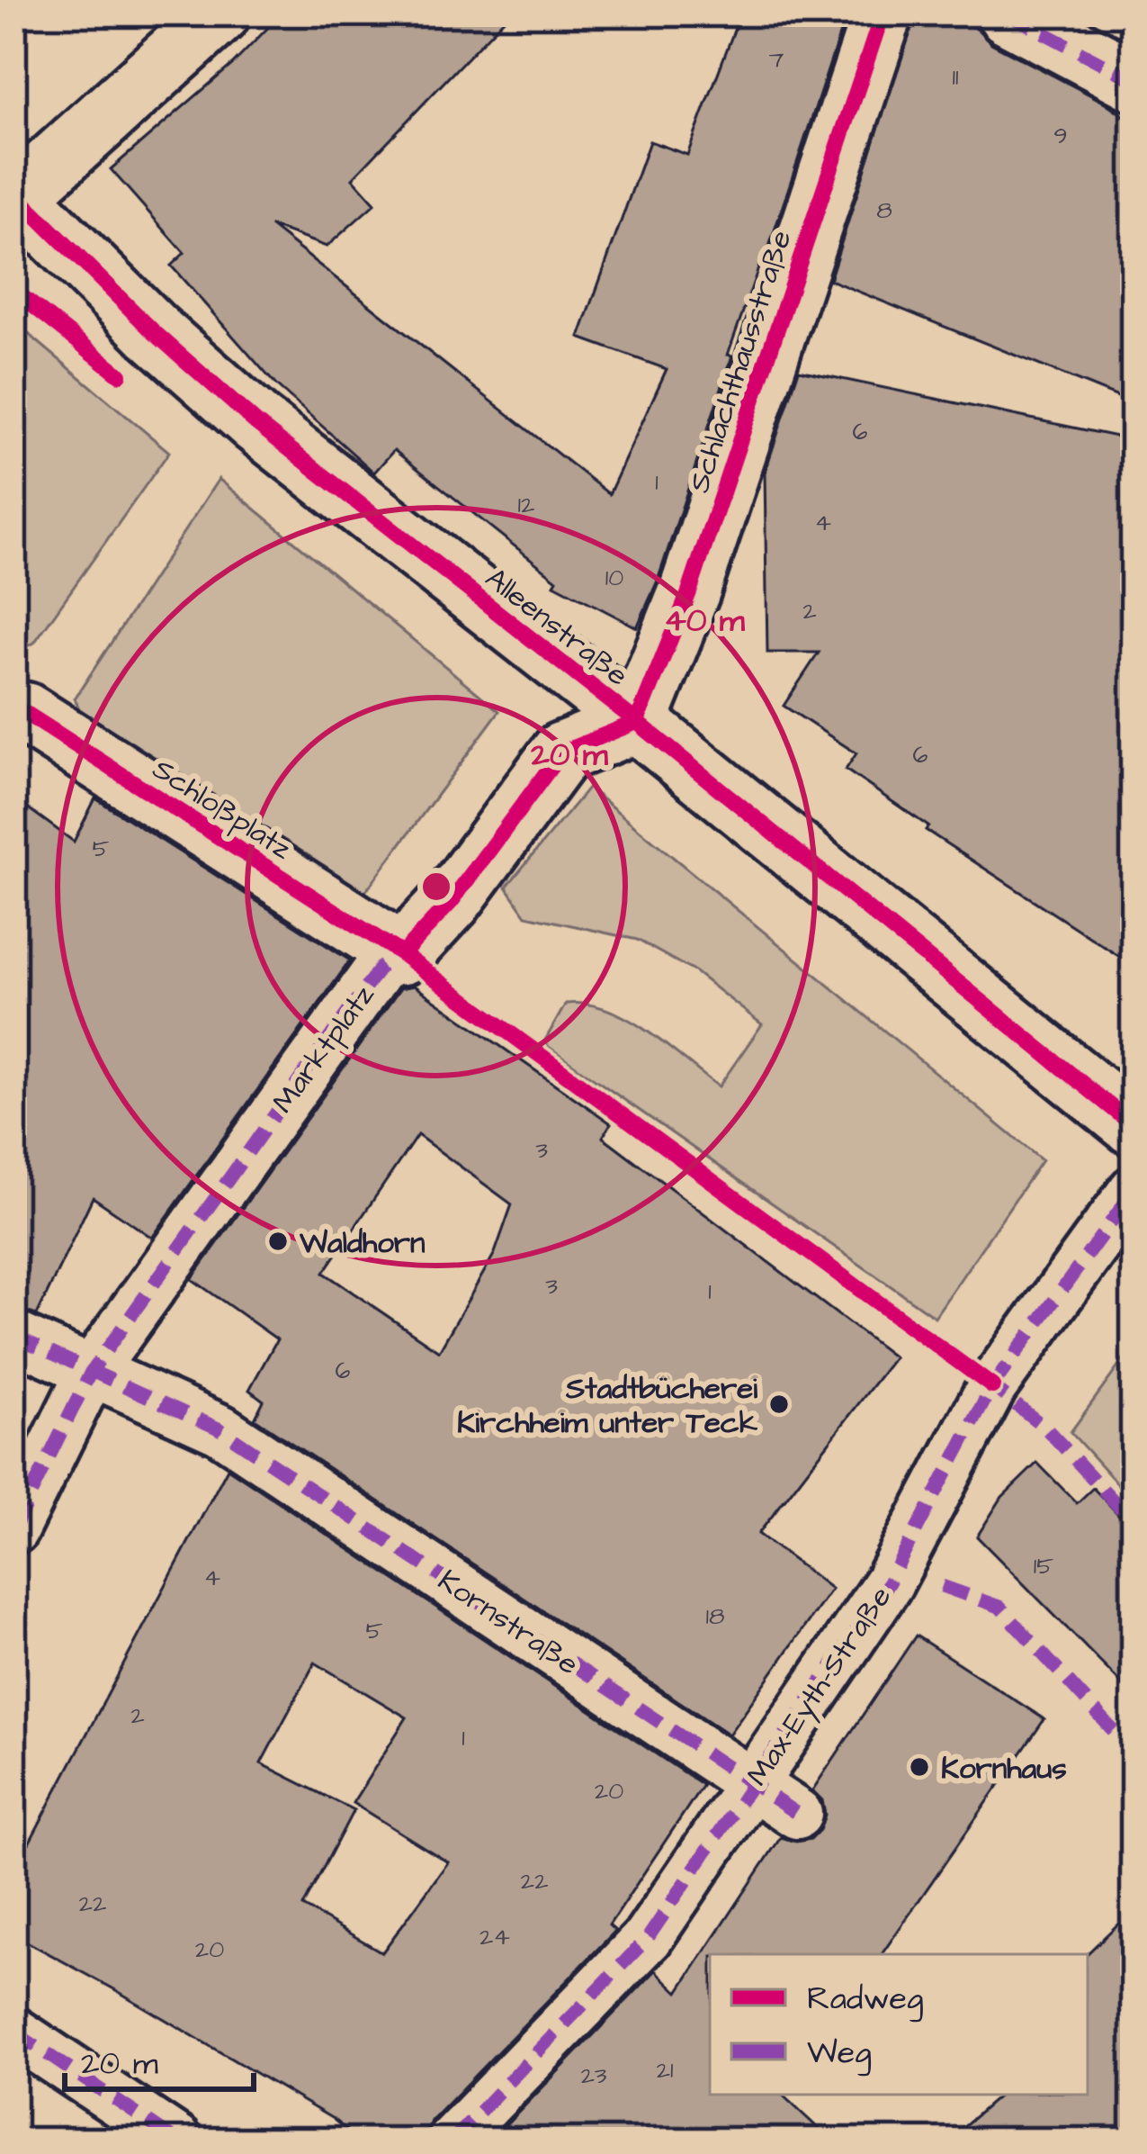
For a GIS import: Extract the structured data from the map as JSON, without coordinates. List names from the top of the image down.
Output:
{
  "streets": {
    "street": [
      "Schlachthausstraße",
      "Alleenstraße",
      "Schloßplatz",
      "Marktplatz",
      "Kornstraße",
      "Max-Eyth-Straße"
    ]
  },
  "crossings": [
    ["Schlachthausstraße", "Alleenstraße"],
    ["Schlachthausstraße", "Marktplatz"],
    ["Alleenstraße", "Marktplatz"],
    ["Schloßplatz", "Marktplatz"],
    ["Marktplatz", "Kornstraße"],
    ["Kornstraße", "Max-Eyth-Straße"]
  ],
  "places": ["Waldhorn", "Stadtbücherei Kirchheim unter Teck", "Kornhaus"],
  "house_numbers": [
    "7",
    "11",
    "9",
    "8",
    "6",
    "1",
    "12",
    "4",
    "10",
    "2",
    "6",
    "5",
    "3",
    "3",
    "1",
    "6",
    "15",
    "4",
    "18",
    "5",
    "2",
    "1",
    "20",
    "22",
    "22",
    "24",
    "20",
    "21",
    "23"
  ],
  "legend": ["Radweg", "Weg"],
  "scale_bar": "20 m",
  "rings": ["40 m", "20 m"]
}
